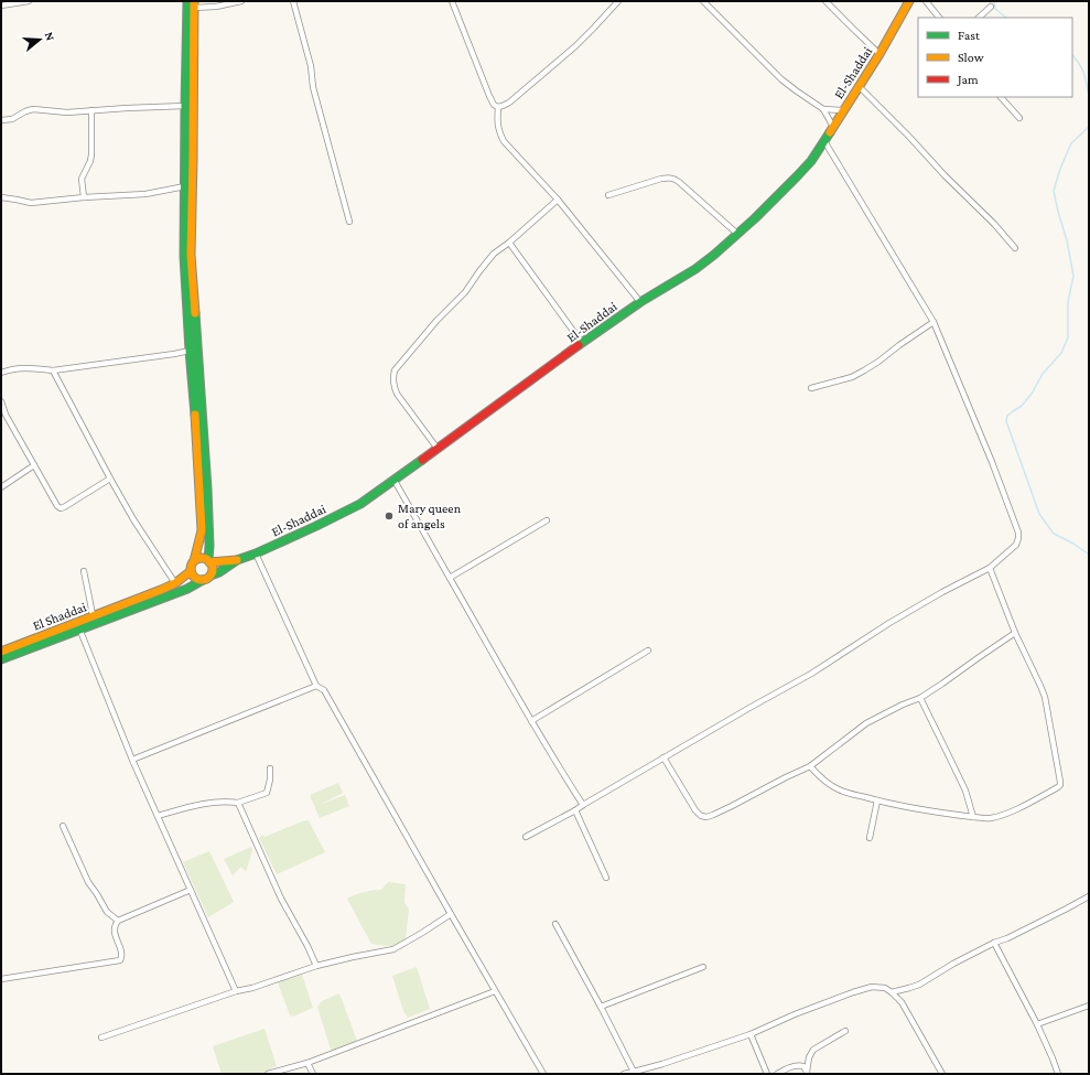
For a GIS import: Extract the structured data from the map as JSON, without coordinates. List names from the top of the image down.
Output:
{
  "streets": {
    "street": ["El-Shaddai", "El Shaddai"]
  },
  "crossings": [
    ["El-Shaddai", "El Shaddai"]
  ],
  "places": ["Mary queen of angels"],
  "legend": ["Fast", "Slow", "Jam"],
  "north": "right"
}
